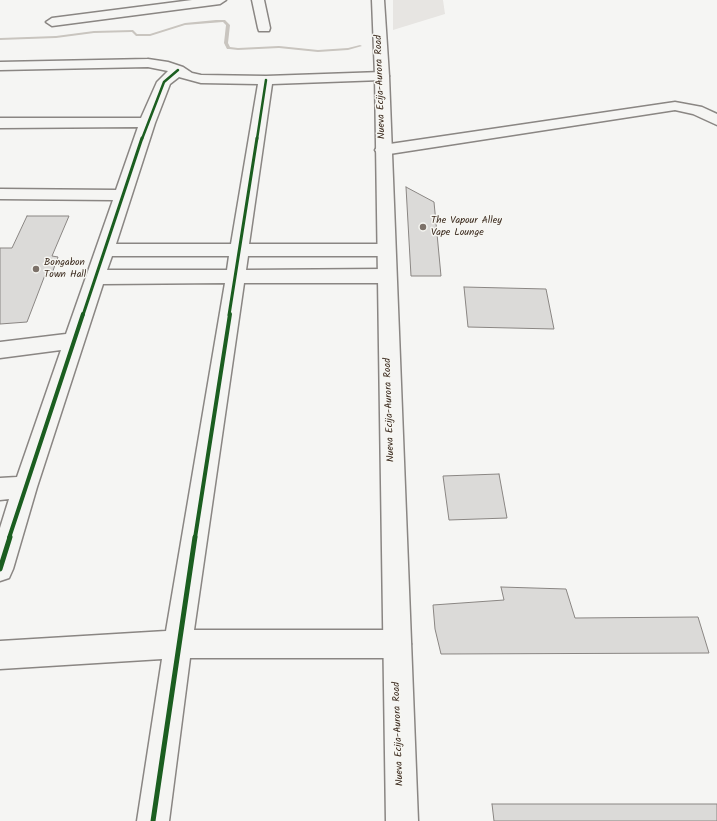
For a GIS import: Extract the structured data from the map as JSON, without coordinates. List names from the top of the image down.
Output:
{
  "streets": {
    "street": ["Nueva Ecija-Aurora Road"]
  },
  "places": ["The Vapour Alley Vape Lounge", "Bongabon Town Hall"]
}
